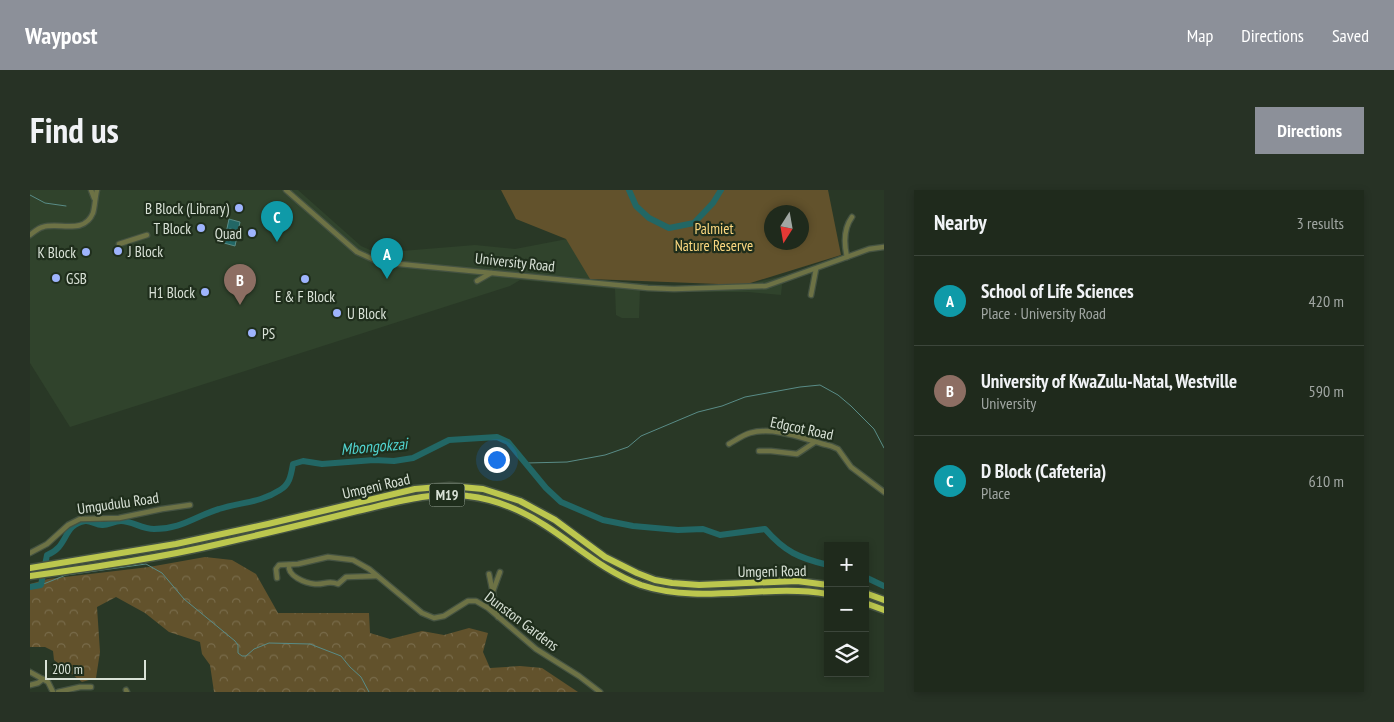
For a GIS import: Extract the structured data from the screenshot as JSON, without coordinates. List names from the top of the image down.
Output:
{
  "streets": {
    "highway": ["Umgeni Road", "M19"],
    "street": [
      "University Road",
      "Edgcot Road",
      "Umgudulu Road",
      "Dunston Gardens"
    ]
  },
  "water": ["Mbongokzai"],
  "parks": ["Palmiet Nature Reserve"],
  "places": [
    "B Block (Library)",
    "T Block",
    "Quad",
    "J Block",
    "K Block",
    "GSB",
    "E & F Block",
    "H1 Block",
    "U Block",
    "PS"
  ],
  "scale_bar": "200 m",
  "north": "bottom",
  "page": {
    "header": "Waypost",
    "nav": ["Map", "Directions", "Saved"],
    "title": "Find us",
    "buttons": "Directions",
    "heading": ["Nearby", "3 results"],
    "pins": ["C", "A", "B"],
    "list": [
      {
        "mark": "A",
        "name": "School of Life Sciences",
        "note": "Place · University Road",
        "value": "420 m"
      },
      {
        "mark": "B",
        "name": "University of KwaZulu-Natal, Westville",
        "note": "University",
        "value": "590 m"
      },
      {
        "mark": "C",
        "name": "D Block (Cafeteria)",
        "note": "Place",
        "value": "610 m"
      }
    ],
    "map_buttons": ["+", "−"],
    "scale": "200 m"
  }
}
